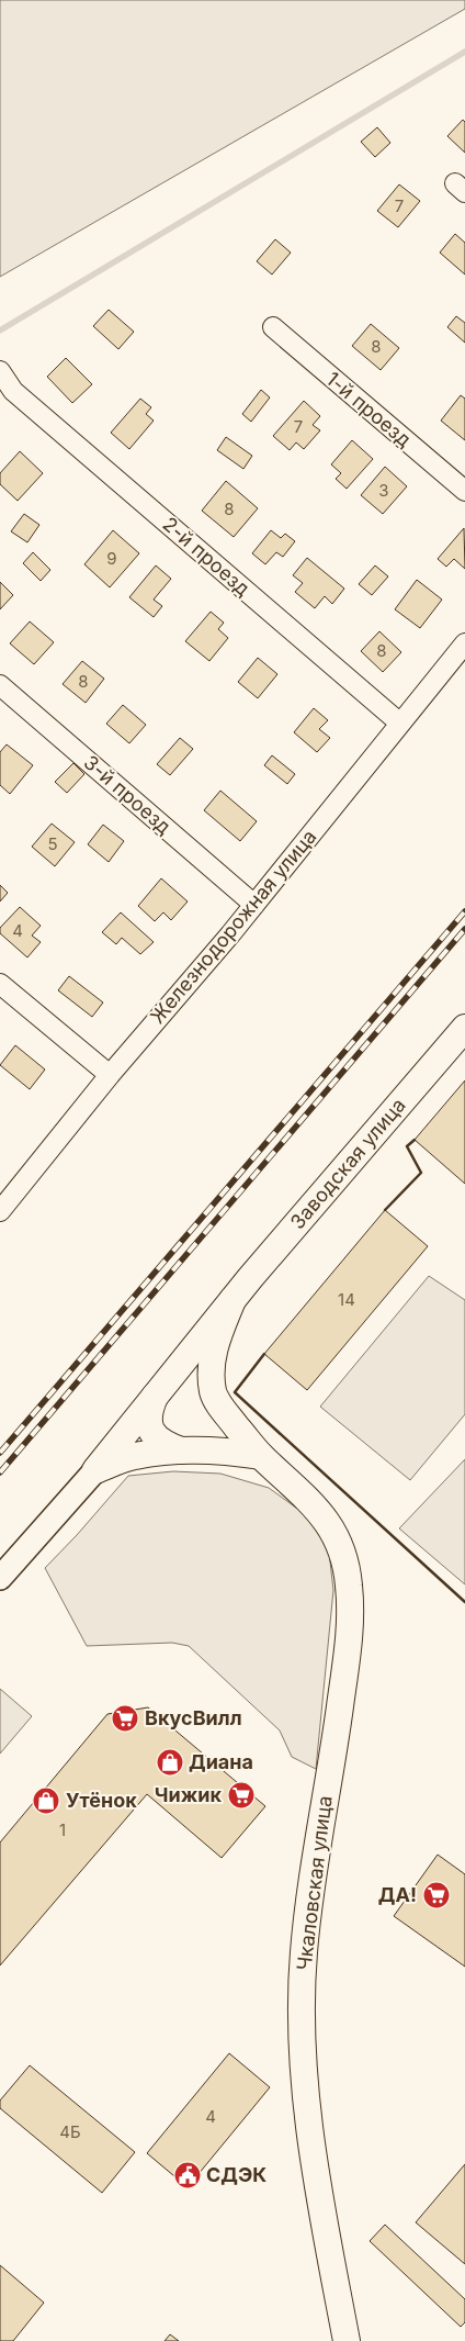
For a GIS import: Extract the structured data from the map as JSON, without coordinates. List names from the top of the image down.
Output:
{
  "streets": {
    "main road": ["Заводская улица", "Чкаловская улица"],
    "street": [
      "1-й проезд",
      "2-й проезд",
      "3-й проезд",
      "Железнодорожная улица"
    ]
  },
  "crossings": [
    ["2-й проезд", "Железнодорожная улица"],
    ["3-й проезд", "Железнодорожная улица"],
    ["Заводская улица", "Чкаловская улица"]
  ],
  "places": {
    "supermarket": ["ВкусВилл", "Чижик", "ДА!"],
    "shop": ["Диана", "Утёнок"],
    "public building": ["СДЭК"]
  },
  "house_numbers": [
    "7",
    "8",
    "7",
    "3",
    "8",
    "9",
    "8",
    "8",
    "5",
    "4",
    "14",
    "1",
    "4",
    "4Б"
  ]
}
